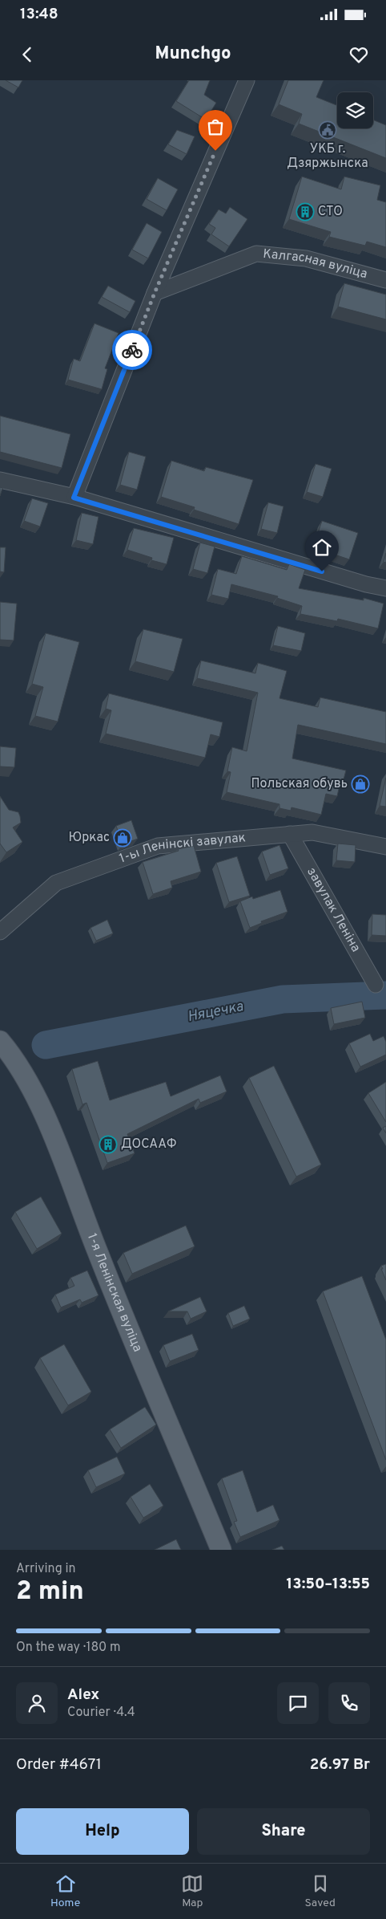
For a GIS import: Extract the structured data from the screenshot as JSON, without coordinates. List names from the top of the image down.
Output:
{
  "streets": {
    "main road": ["1-я Ленінская вуліца"],
    "street": ["Калгасная вуліца", "1-ы Ленінскі завулак", "завулак Леніна"]
  },
  "crossings": [
    ["1-ы Ленінскі завулак", "завулак Леніна"]
  ],
  "water": ["Няцечка"],
  "places": {
    "public building": ["УКБ г. Дзяржынска"],
    "building": ["СТО", "ДОСААФ"],
    "shop": ["Польская обувь", "Юркас"]
  },
  "page": {
    "status": "13:48",
    "header": "Munchgo",
    "heading": ["2 min", "Arriving in", "13:50–13:55"],
    "panel": [
      "Alex",
      "Courier · 4.4",
      "Order #4671",
      "26.97 Br"
    ],
    "bar": "On the way · 180 m",
    "buttons": ["Help", "Share"],
    "tabs": ["Home", "Map", "Saved"]
  }
}
